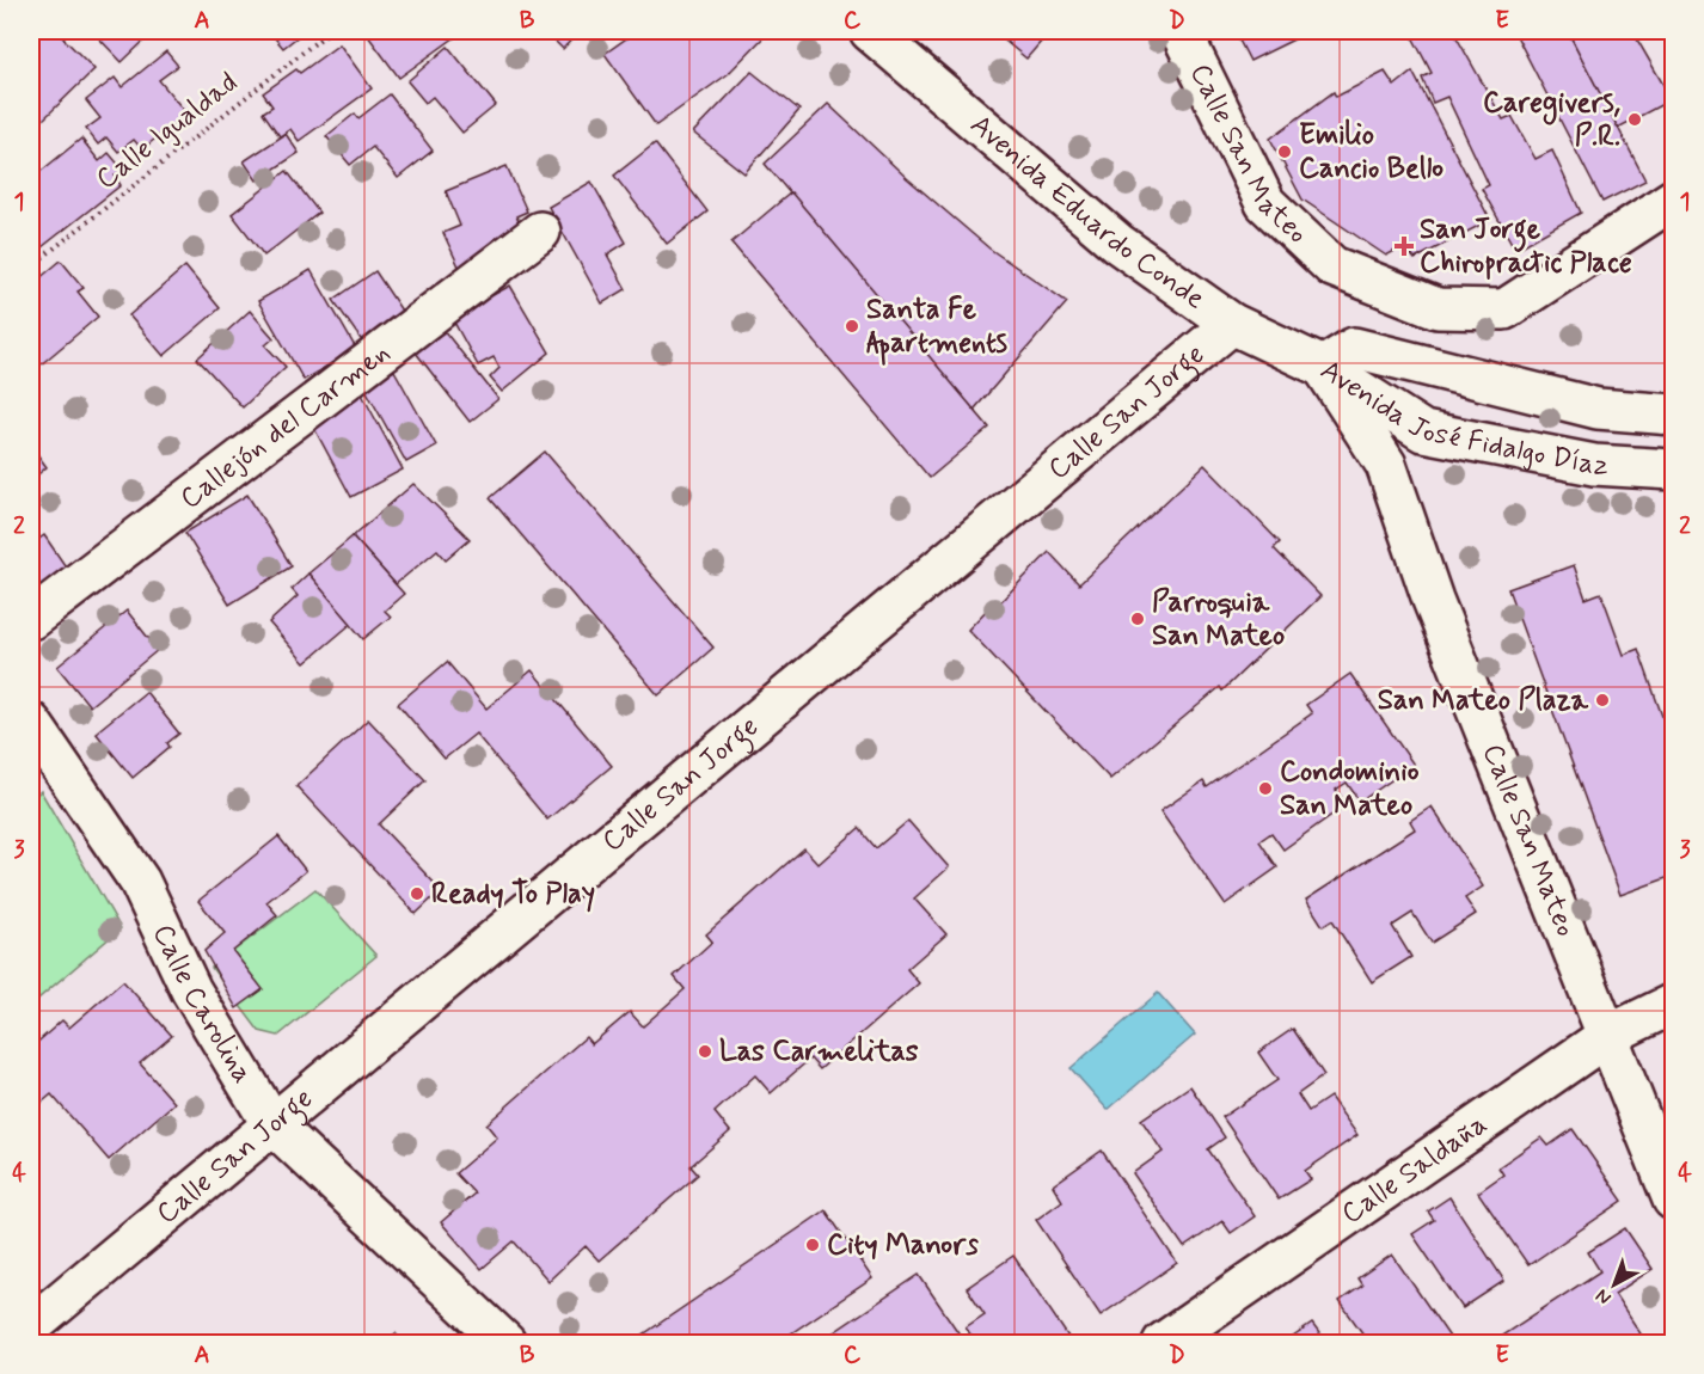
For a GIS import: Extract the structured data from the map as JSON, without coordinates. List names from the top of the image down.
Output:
{
  "streets": {
    "street": [
      "Calle San Mateo",
      "Avenida Eduardo Conde",
      "Calle San Jorge",
      "Avenida José Fidalgo Díaz",
      "Callejón del Carmen",
      "Calle Carolina",
      "Calle Saldaña"
    ],
    "path": ["Calle Igualdad"]
  },
  "crossings": [
    ["Calle San Mateo", "Avenida Eduardo Conde"],
    ["Calle San Mateo", "Avenida José Fidalgo Díaz"],
    ["Calle San Mateo", "Calle Saldaña"],
    ["Avenida Eduardo Conde", "Calle San Jorge"],
    ["Avenida Eduardo Conde", "Avenida José Fidalgo Díaz"],
    ["Calle San Jorge", "Calle Carolina"]
  ],
  "places": {
    "other": [
      "Caregivers, P.R.",
      "Emilio Cancio Bello",
      "Santa Fe Apartments",
      "Parroquia San Mateo",
      "San Mateo Plaza",
      "Condominio San Mateo",
      "Ready To Play",
      "Las Carmelitas",
      "City Manors"
    ],
    "health": ["San Jorge Chiropractic Place"]
  },
  "north": "bottom left",
  "grid": {
    "columns": [
      "A",
      "B",
      "C",
      "D",
      "E"
    ],
    "rows": [
      "1",
      "2",
      "3",
      "4"
    ]
  }
}
